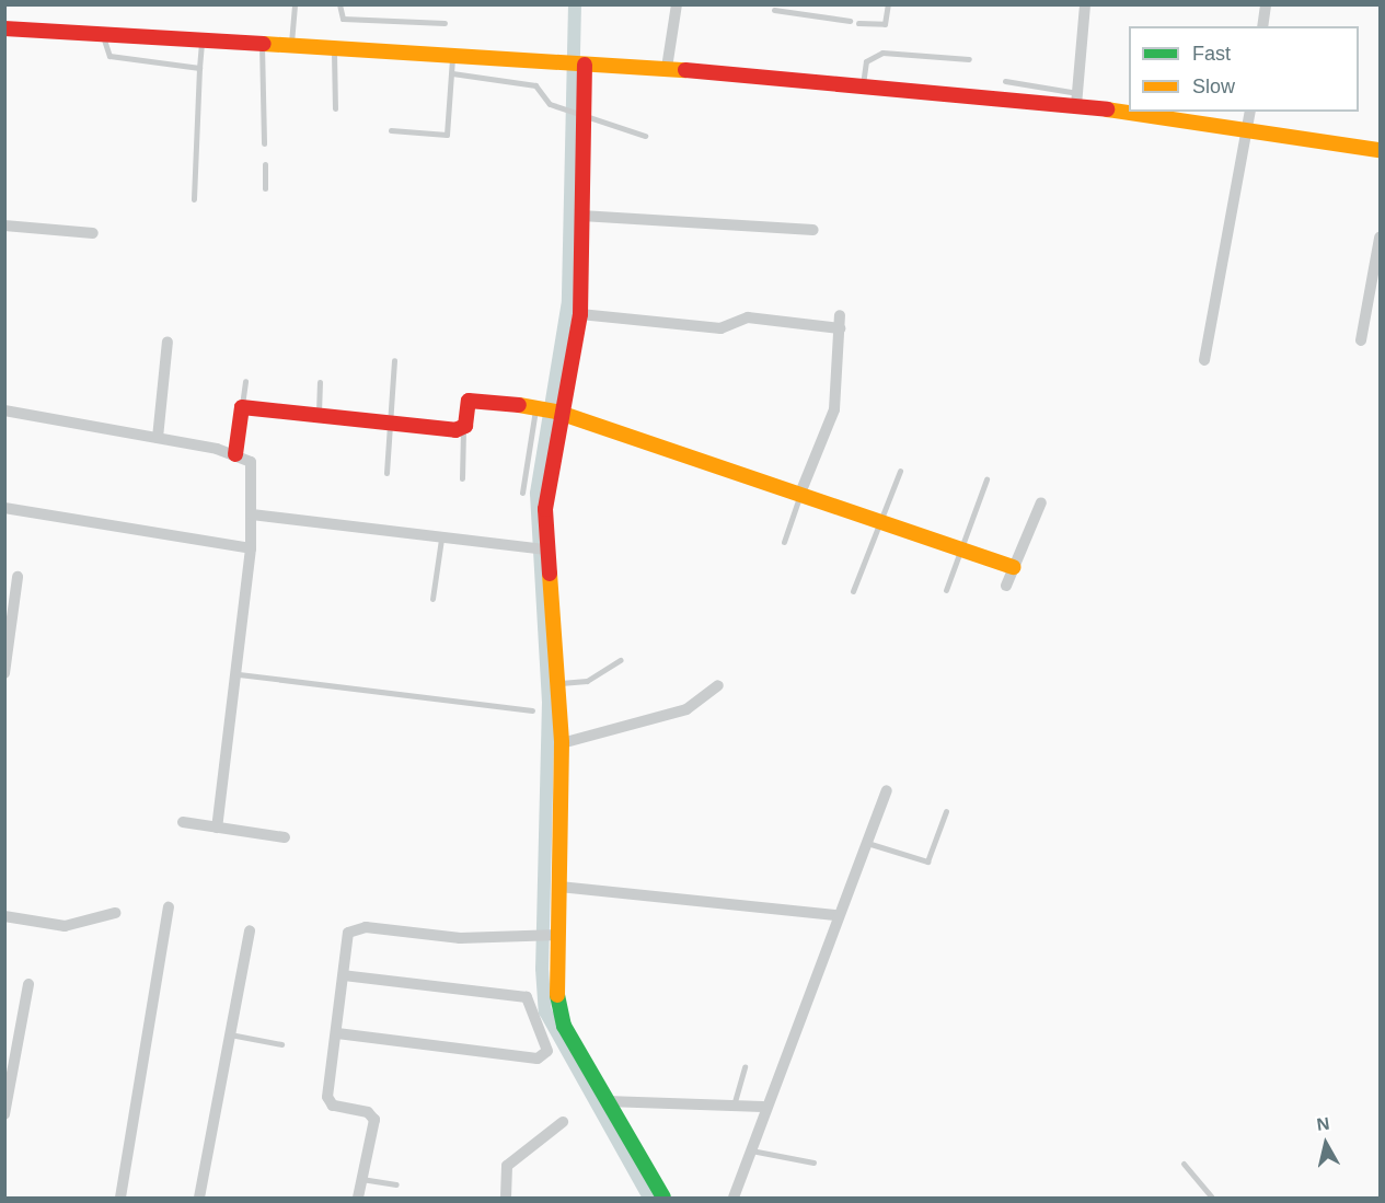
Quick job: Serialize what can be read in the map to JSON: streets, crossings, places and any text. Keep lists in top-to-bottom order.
{
  "legend": ["Fast", "Slow"],
  "north": "top"
}
